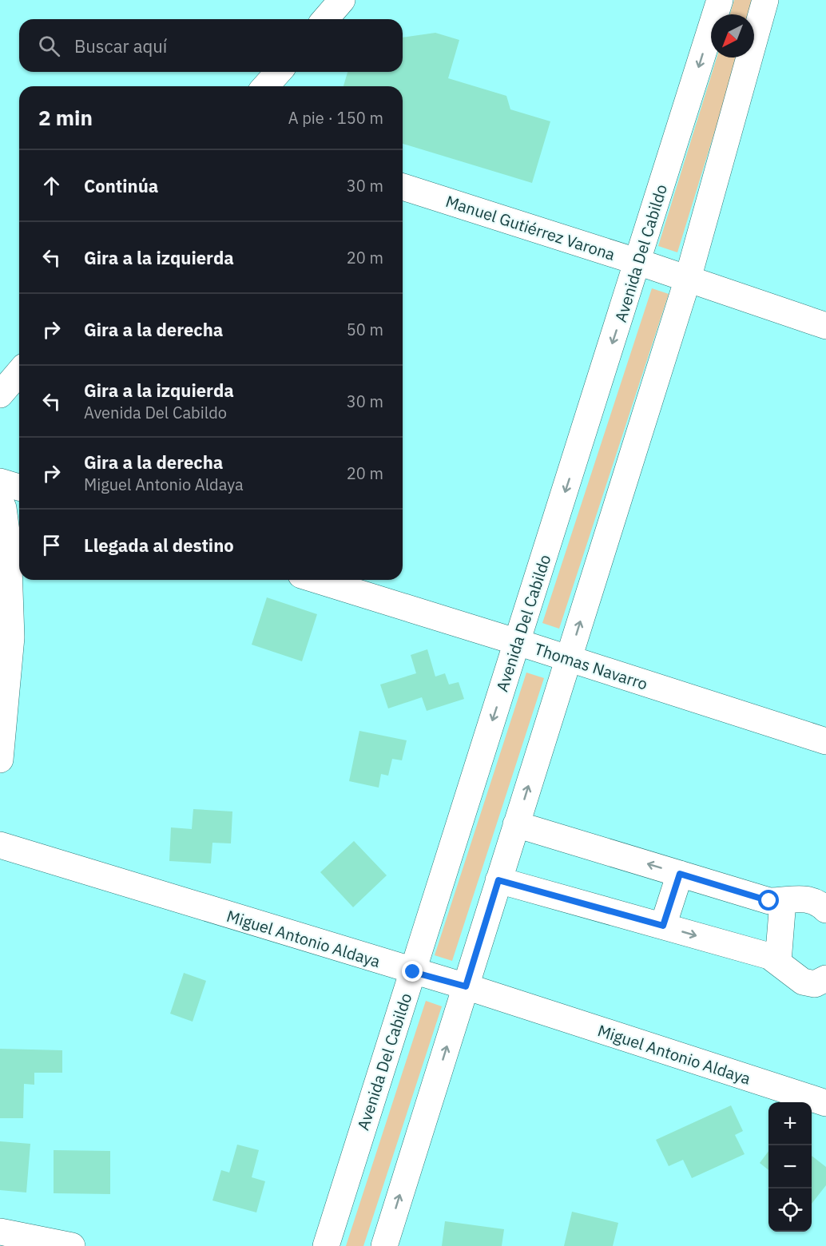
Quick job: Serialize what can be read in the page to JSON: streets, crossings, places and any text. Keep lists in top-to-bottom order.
{
  "streets": {
    "street": [
      "Manuel Gutiérrez Varona",
      "Avenida Del Cabildo",
      "Thomas Navarro",
      "Miguel Antonio Aldaya"
    ]
  },
  "crossings": [
    ["Manuel Gutiérrez Varona", "Avenida Del Cabildo"],
    ["Avenida Del Cabildo", "Thomas Navarro"],
    ["Avenida Del Cabildo", "Miguel Antonio Aldaya"]
  ],
  "north": "bottom left",
  "page": {
    "search": "Buscar aquí",
    "heading": ["2 min", "A pie · 150 m"],
    "list": [
      ["Continúa", "30 m"],
      ["Gira a la izquierda", "20 m"],
      ["Gira a la derecha", "50 m"],
      ["Gira a la izquierda", "Avenida Del Cabildo", "30 m"],
      ["Gira a la derecha", "Miguel Antonio Aldaya", "20 m"],
      "Llegada al destino"
    ],
    "map_buttons": ["+", "−"]
  }
}
